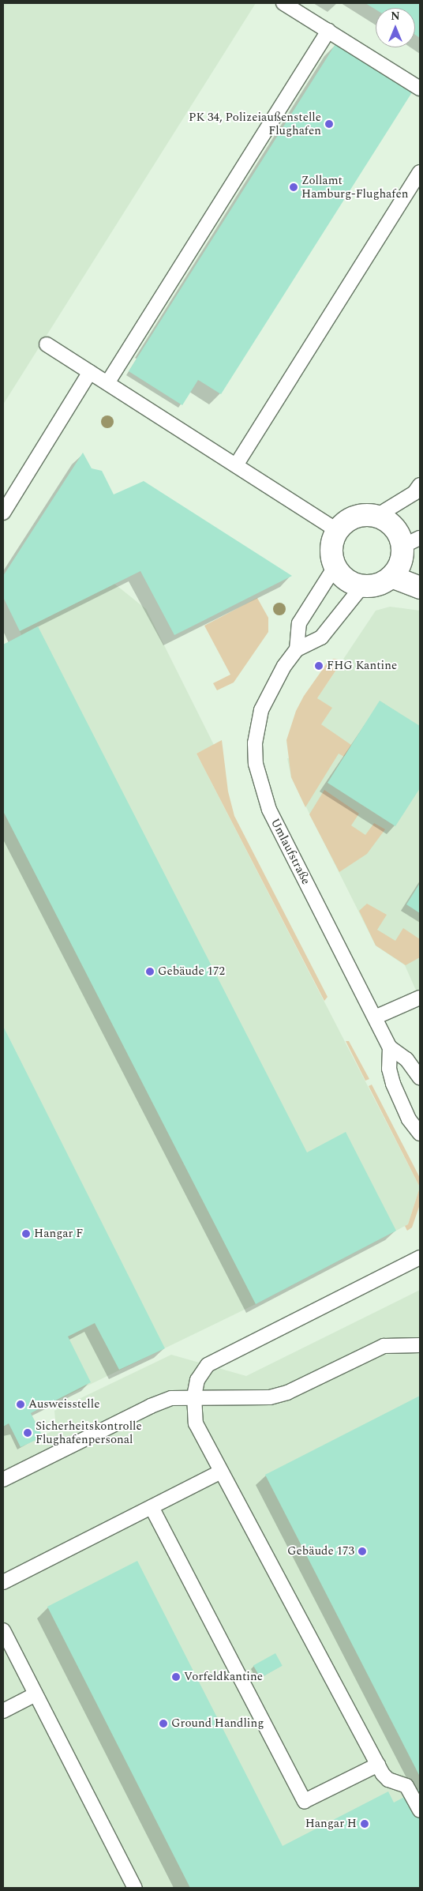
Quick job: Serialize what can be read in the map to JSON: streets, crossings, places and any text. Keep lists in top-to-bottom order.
{
  "streets": {
    "lane": ["Umlaufstraße"]
  },
  "places": [
    "PK 34, Polizeiaußenstelle Flughafen",
    "Zollamt Hamburg-Flughafen",
    "FHG Kantine",
    "Gebäude 172",
    "Hangar F",
    "Ausweisstelle",
    "Sicherheitskontrolle Flughafenpersonal",
    "Gebäude 173",
    "Vorfeldkantine",
    "Ground Handling",
    "Hangar H"
  ],
  "north": "top"
}
